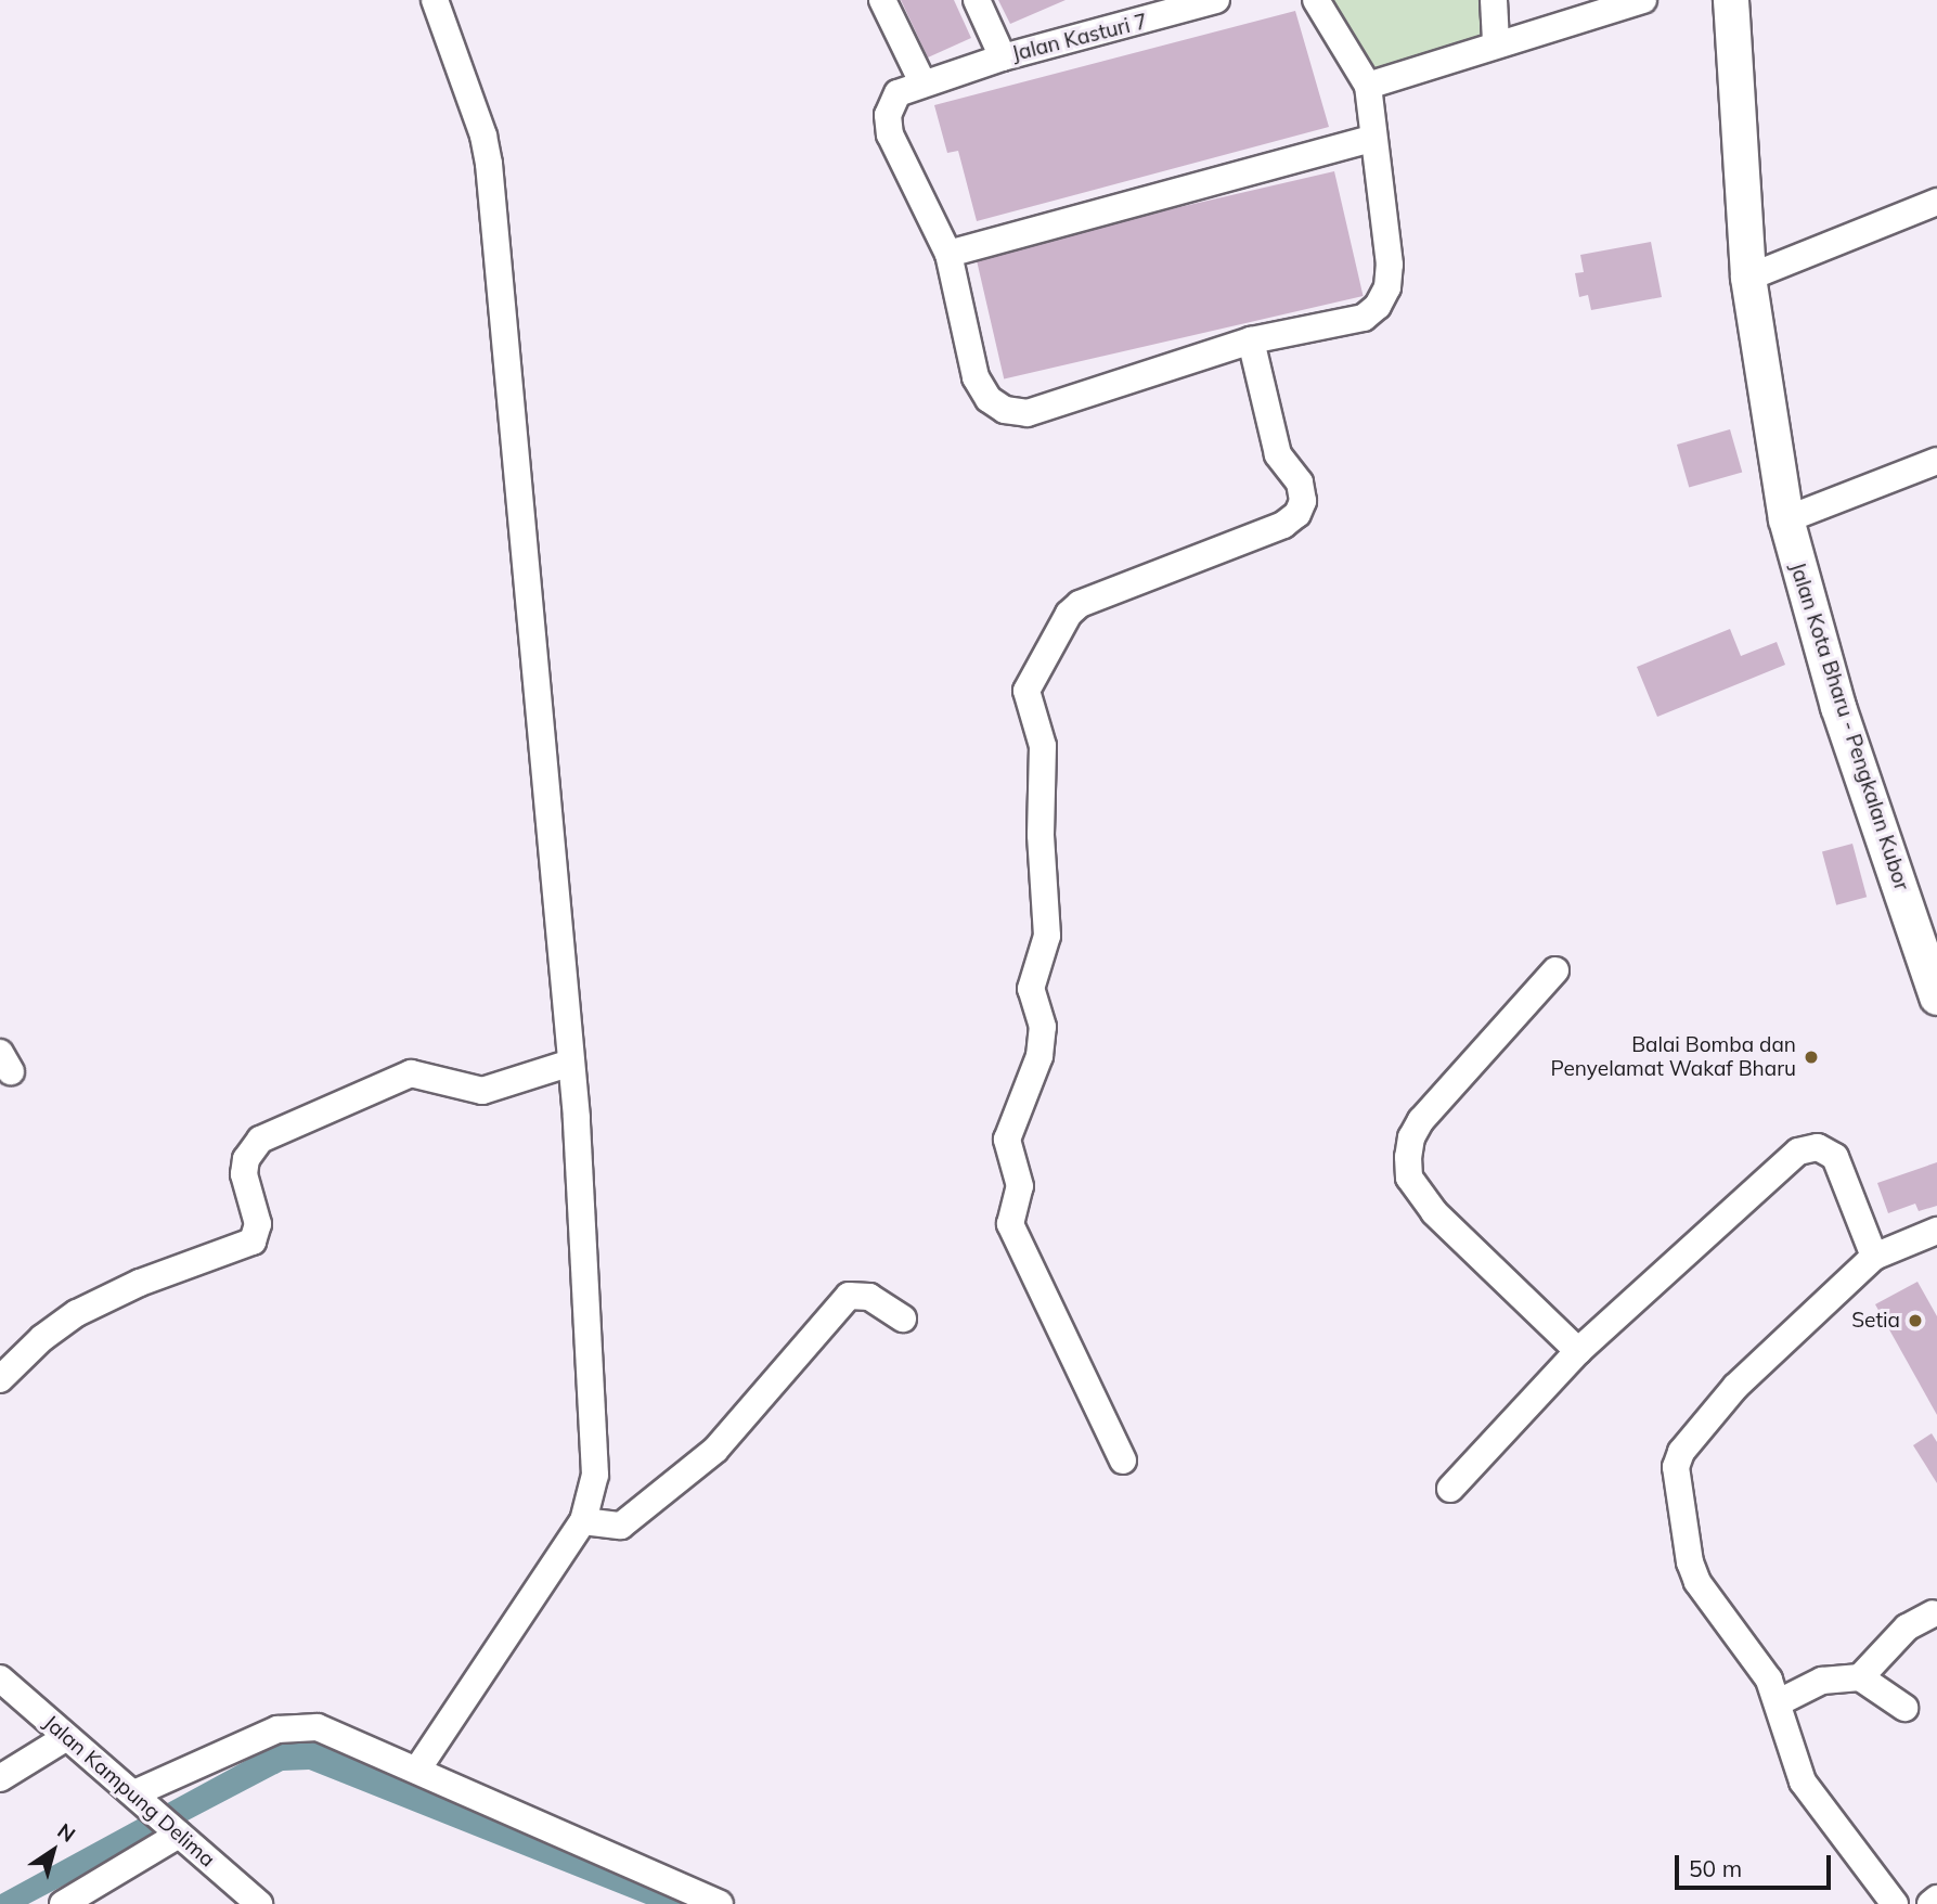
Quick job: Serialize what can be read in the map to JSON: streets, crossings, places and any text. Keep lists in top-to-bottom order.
{
  "streets": {
    "main road": ["Jalan Kota Bharu - Pengkalan Kubor"],
    "street": ["Jalan Kasturi 7", "Jalan Kampung Delima"]
  },
  "places": ["Balai Bomba dan Penyelamat Wakaf Bharu", "Setia"],
  "scale_bar": "50 m",
  "north": "top right"
}
